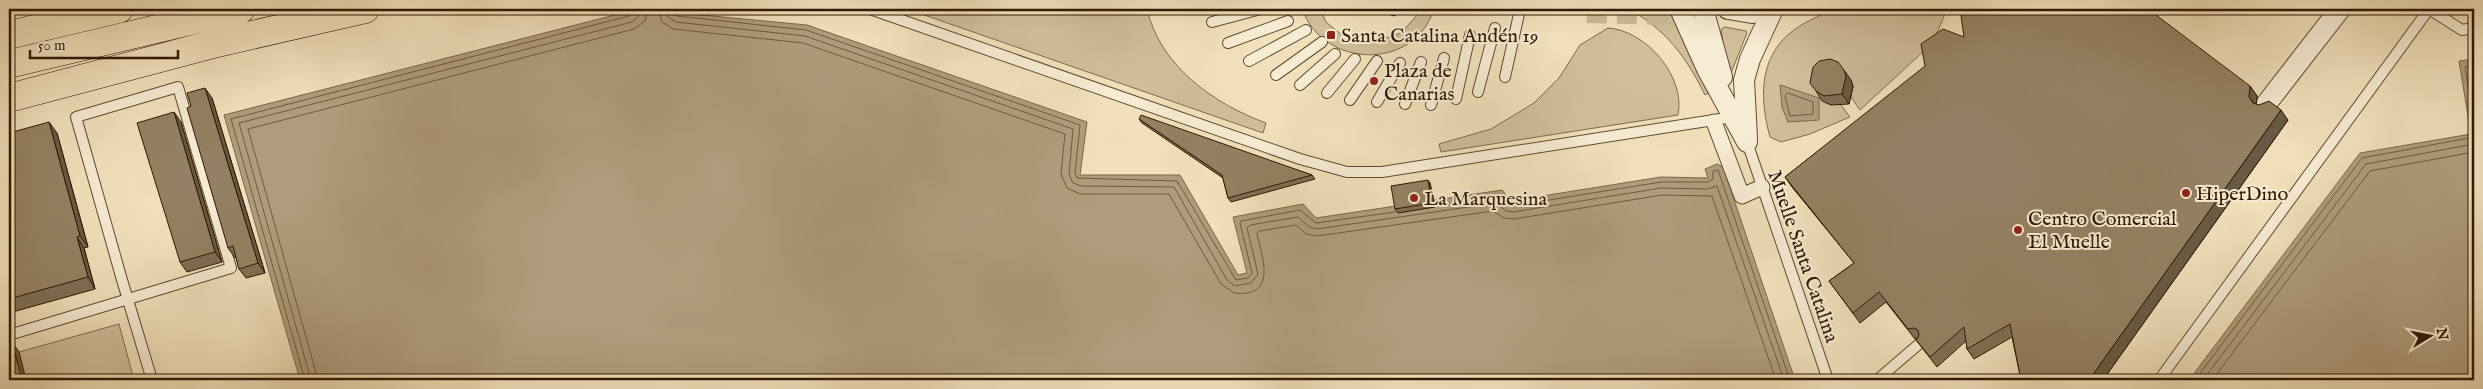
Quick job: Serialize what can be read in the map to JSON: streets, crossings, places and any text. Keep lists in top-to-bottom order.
{
  "streets": {
    "lane": ["Muelle Santa Catalina"]
  },
  "places": {
    "transit": ["Santa Catalina Andén 19"],
    "other": [
      "Plaza de Canarias",
      "HiperDino",
      "La Marquesina",
      "Centro Comercial El Muelle"
    ]
  },
  "scale_bar": "50 m",
  "north": "right"
}
